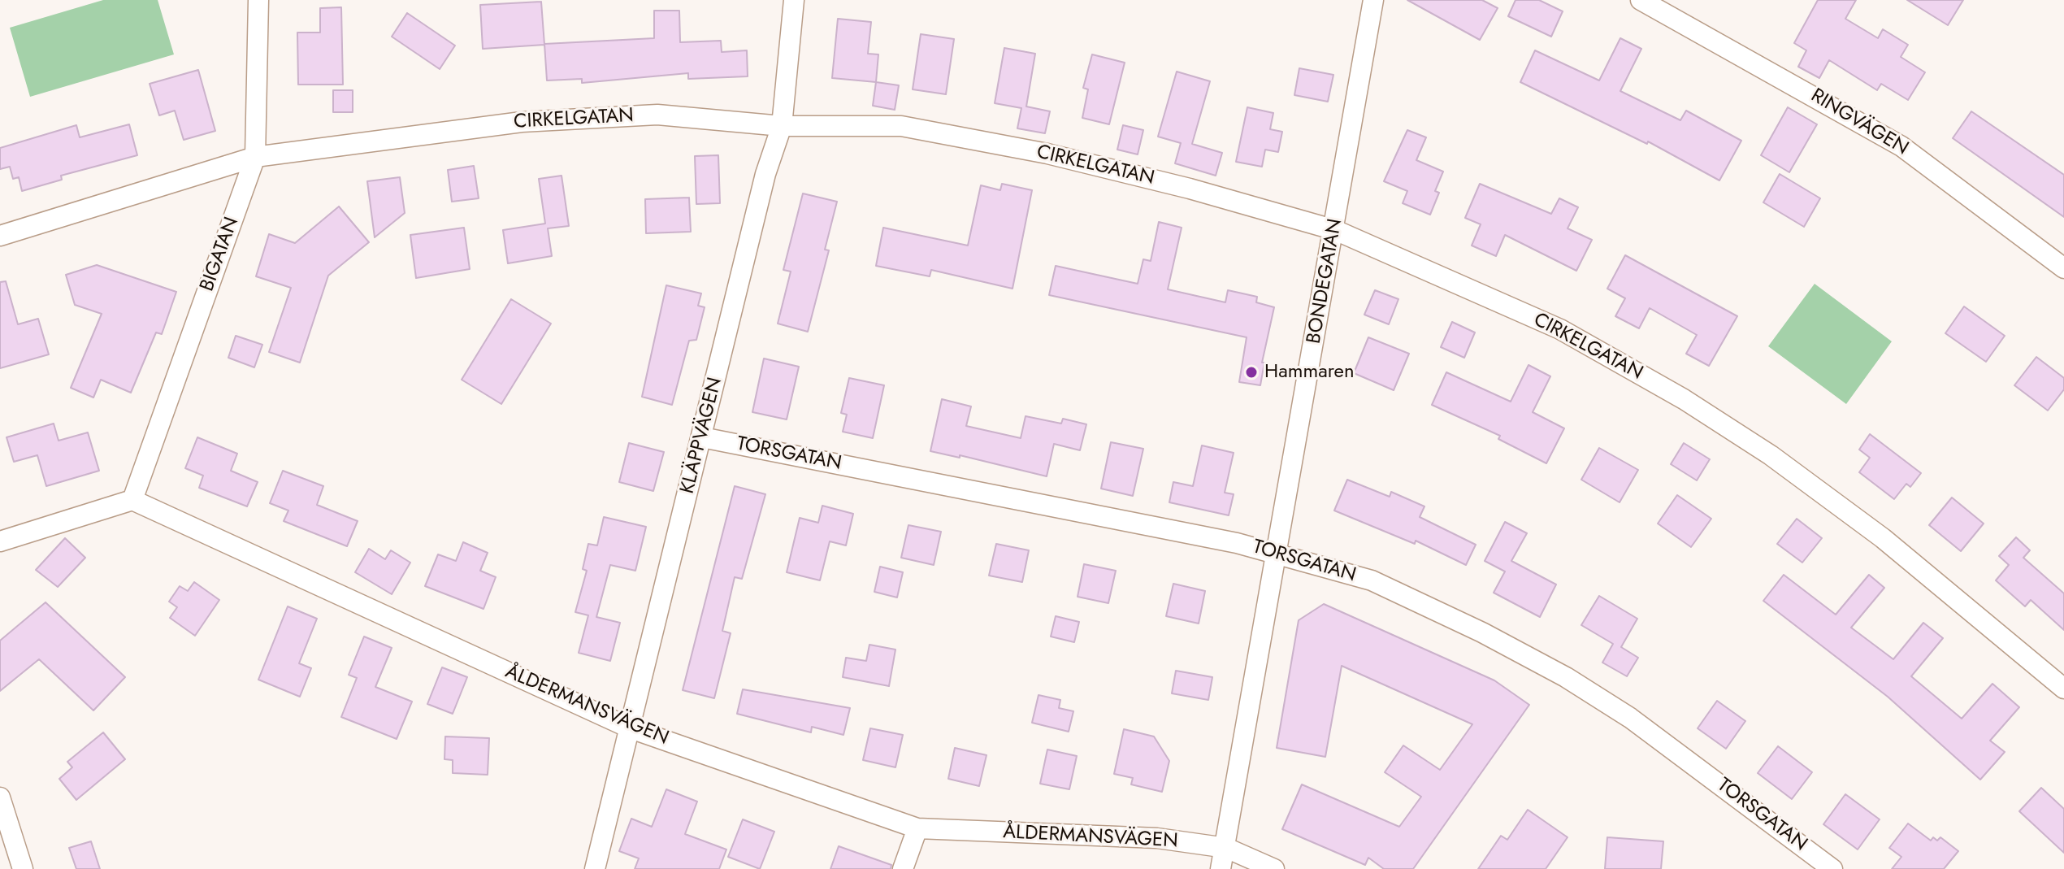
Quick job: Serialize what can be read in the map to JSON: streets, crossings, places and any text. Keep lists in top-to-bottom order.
{
  "streets": {
    "street": [
      "CIRKELGATAN",
      "RINGVÄGEN",
      "BIGATAN",
      "BONDEGATAN",
      "KLÄPPVÄGEN",
      "TORSGATAN",
      "ÅLDERMANSVÄGEN"
    ]
  },
  "crossings": [
    ["CIRKELGATAN", "BIGATAN"],
    ["CIRKELGATAN", "BONDEGATAN"],
    ["CIRKELGATAN", "KLÄPPVÄGEN"],
    ["BIGATAN", "ÅLDERMANSVÄGEN"],
    ["BONDEGATAN", "TORSGATAN"],
    ["BONDEGATAN", "ÅLDERMANSVÄGEN"],
    ["KLÄPPVÄGEN", "TORSGATAN"],
    ["KLÄPPVÄGEN", "ÅLDERMANSVÄGEN"]
  ],
  "places": ["Hammaren"]
}
